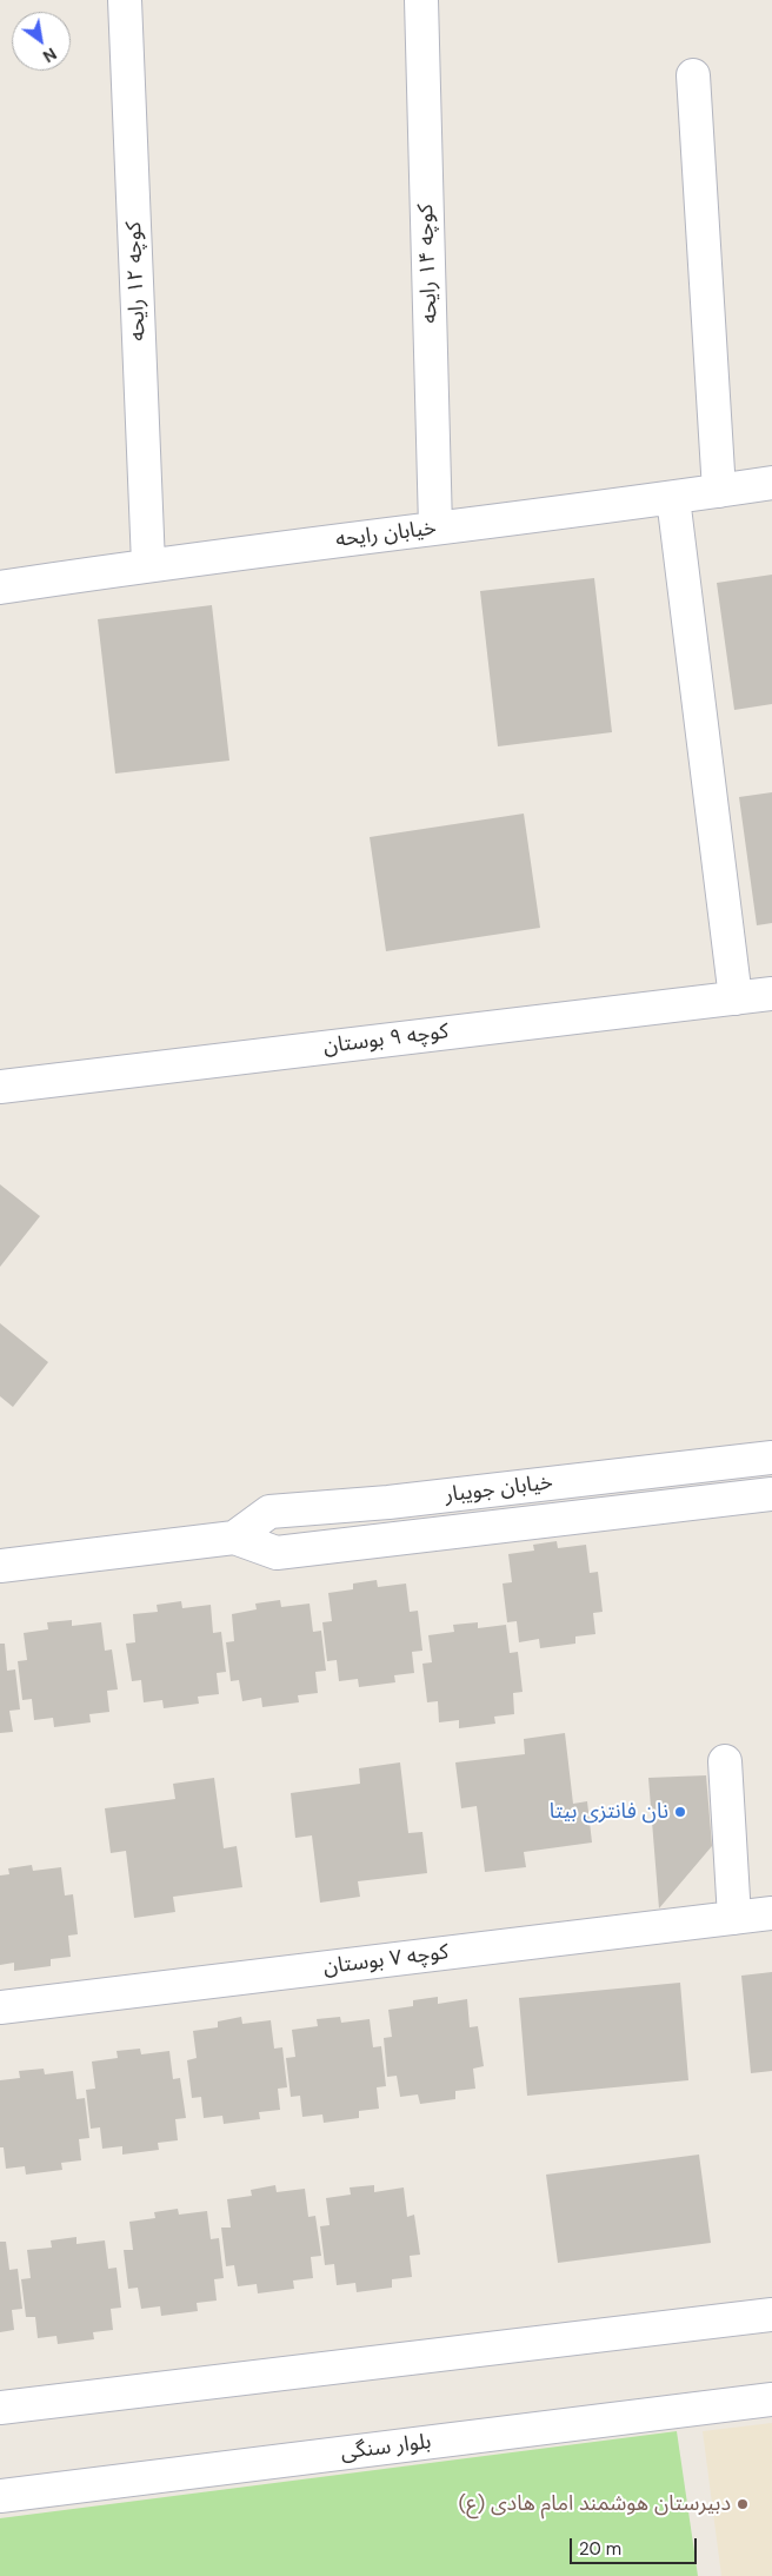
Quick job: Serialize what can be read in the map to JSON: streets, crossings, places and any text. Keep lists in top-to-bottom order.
{
  "streets": {
    "street": [
      "کوچه ۱۴ رایحه",
      "کوچه ۱۲ رایحه",
      "خیابان رایحه",
      "کوچه ۹ بوستان",
      "خیابان جویبار",
      "کوچه ۷ بوستان",
      "بلوار سنگی"
    ]
  },
  "crossings": [
    ["کوچه ۱۴ رایحه", "خیابان رایحه"],
    ["کوچه ۱۲ رایحه", "خیابان رایحه"]
  ],
  "places": ["نان فانتزی بیتا", "دبیرستان هوشمند امام هادی (ع)"],
  "scale_bar": "20 m",
  "north": "bottom right"
}
